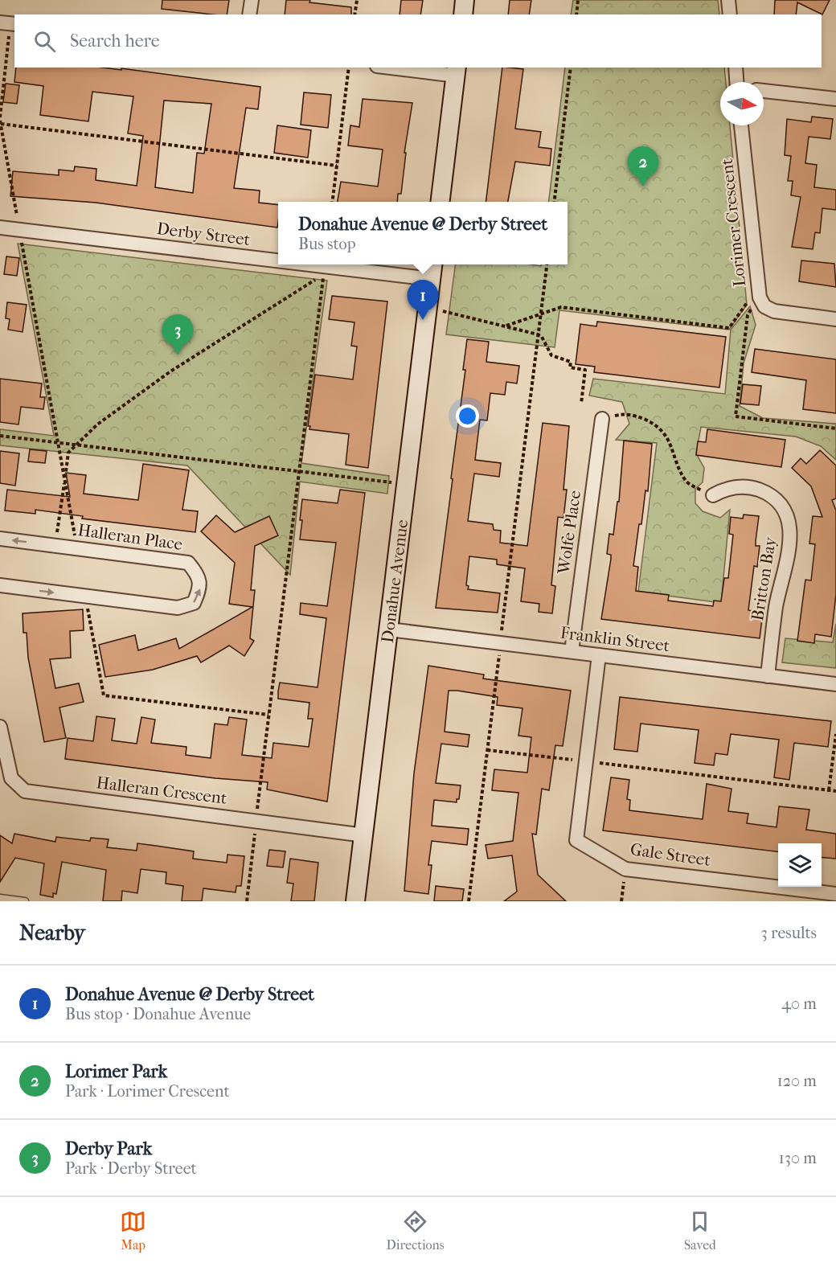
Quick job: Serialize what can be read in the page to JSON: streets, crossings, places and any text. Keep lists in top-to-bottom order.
{
  "streets": {
    "street": [
      "Lorimer Crescent",
      "Derby Street",
      "Wolfe Place",
      "Halleran Place",
      "Britton Bay",
      "Donahue Avenue",
      "Franklin Street",
      "Halleran Crescent",
      "Gale Street"
    ]
  },
  "crossings": [
    ["Derby Street", "Donahue Avenue"],
    ["Wolfe Place", "Franklin Street"],
    ["Britton Bay", "Franklin Street"],
    ["Donahue Avenue", "Franklin Street"],
    ["Donahue Avenue", "Halleran Crescent"],
    ["Franklin Street", "Gale Street"]
  ],
  "north": "right",
  "page": {
    "search": "Search here",
    "pins": ["2", "1", "3"],
    "popup": ["Donahue Avenue @ Derby Street", "Bus stop"],
    "heading": ["Nearby", "3 results"],
    "list": [
      {
        "mark": "1",
        "name": "Donahue Avenue @ Derby Street",
        "note": "Bus stop · Donahue Avenue",
        "value": "40 m"
      },
      {
        "mark": "2",
        "name": "Lorimer Park",
        "note": "Park · Lorimer Crescent",
        "value": "120 m"
      },
      {
        "mark": "3",
        "name": "Derby Park",
        "note": "Park · Derby Street",
        "value": "130 m"
      }
    ],
    "nav": ["Map", "Directions", "Saved"]
  }
}
